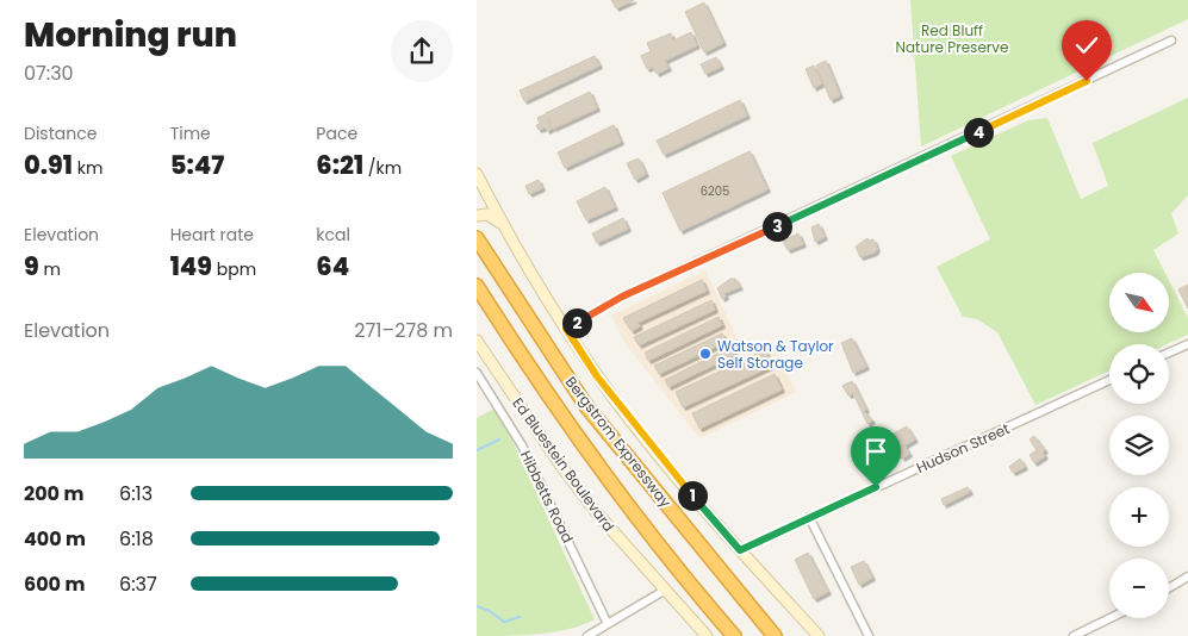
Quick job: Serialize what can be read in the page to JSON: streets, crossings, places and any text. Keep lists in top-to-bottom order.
{
  "streets": {
    "highway": ["Bergstrom Expressway"],
    "main road": ["Ed Bluestein Boulevard"],
    "street": ["Hudson Street", "Hibbetts Road"]
  },
  "parks": ["Red Bluff Nature Preserve"],
  "places": ["Watson & Taylor Self Storage"],
  "house_numbers": ["6205"],
  "north": "bottom right",
  "page": {
    "heading": ["Morning run", "07:30"],
    "stats": [
      ["Distance", "0.91 km"],
      ["Time", "5:47"],
      ["Pace", "6:21 /km"],
      ["Elevation", "9 m"],
      ["Heart rate", "149 bpm"],
      ["kcal", "64"]
    ],
    "pins": [
      "4",
      "3",
      "2",
      "1"
    ],
    "map_buttons": ["+", "−"],
    "chart": ["Elevation", "271–278 m"],
    "list": [
      {
        "name": "200 m",
        "note": "6:13"
      },
      {
        "name": "400 m",
        "note": "6:18"
      },
      {
        "name": "600 m",
        "note": "6:37"
      }
    ]
  }
}
